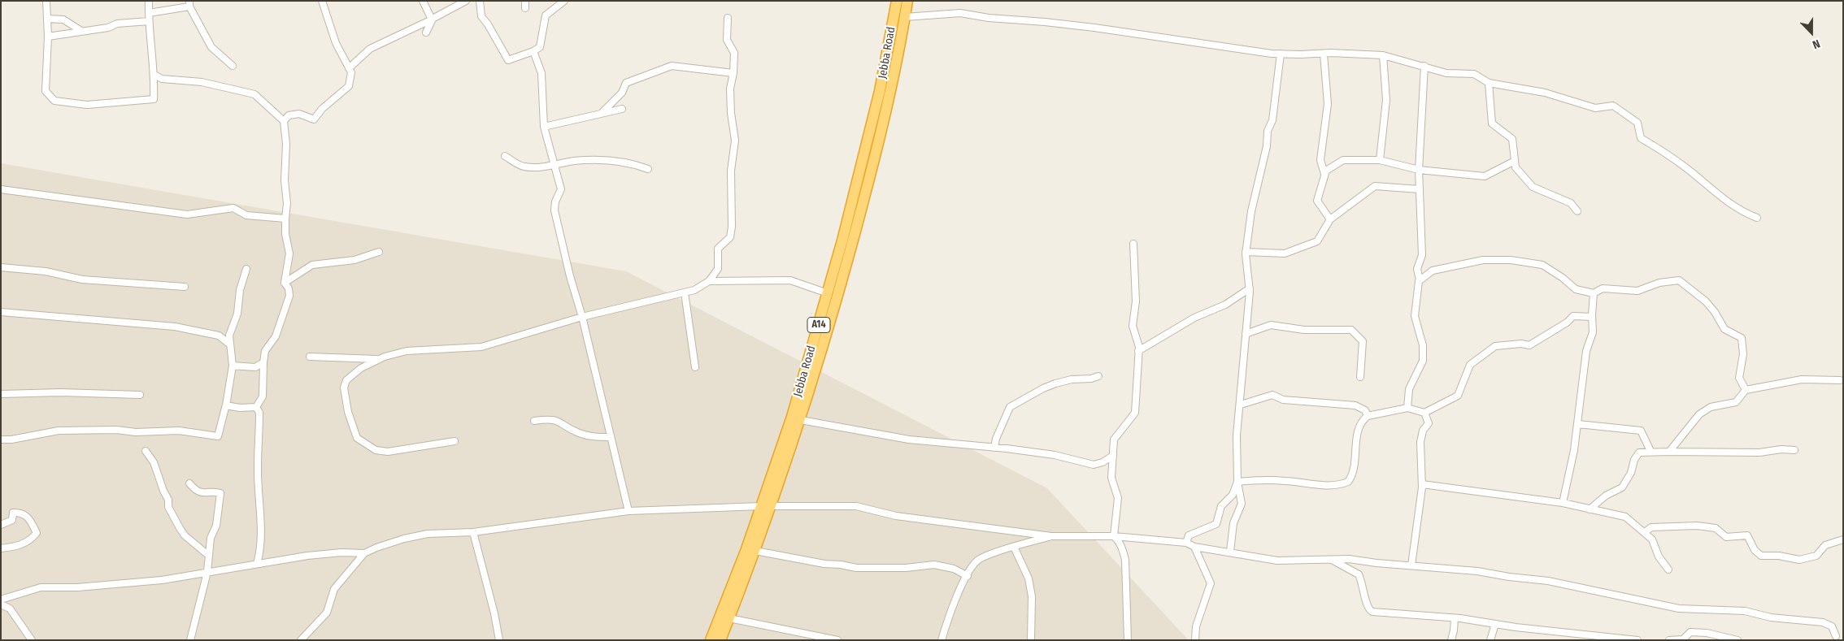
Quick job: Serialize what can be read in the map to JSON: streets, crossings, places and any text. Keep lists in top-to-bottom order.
{
  "streets": {
    "highway": ["Jebba Road", "A14"]
  },
  "north": "bottom"
}
